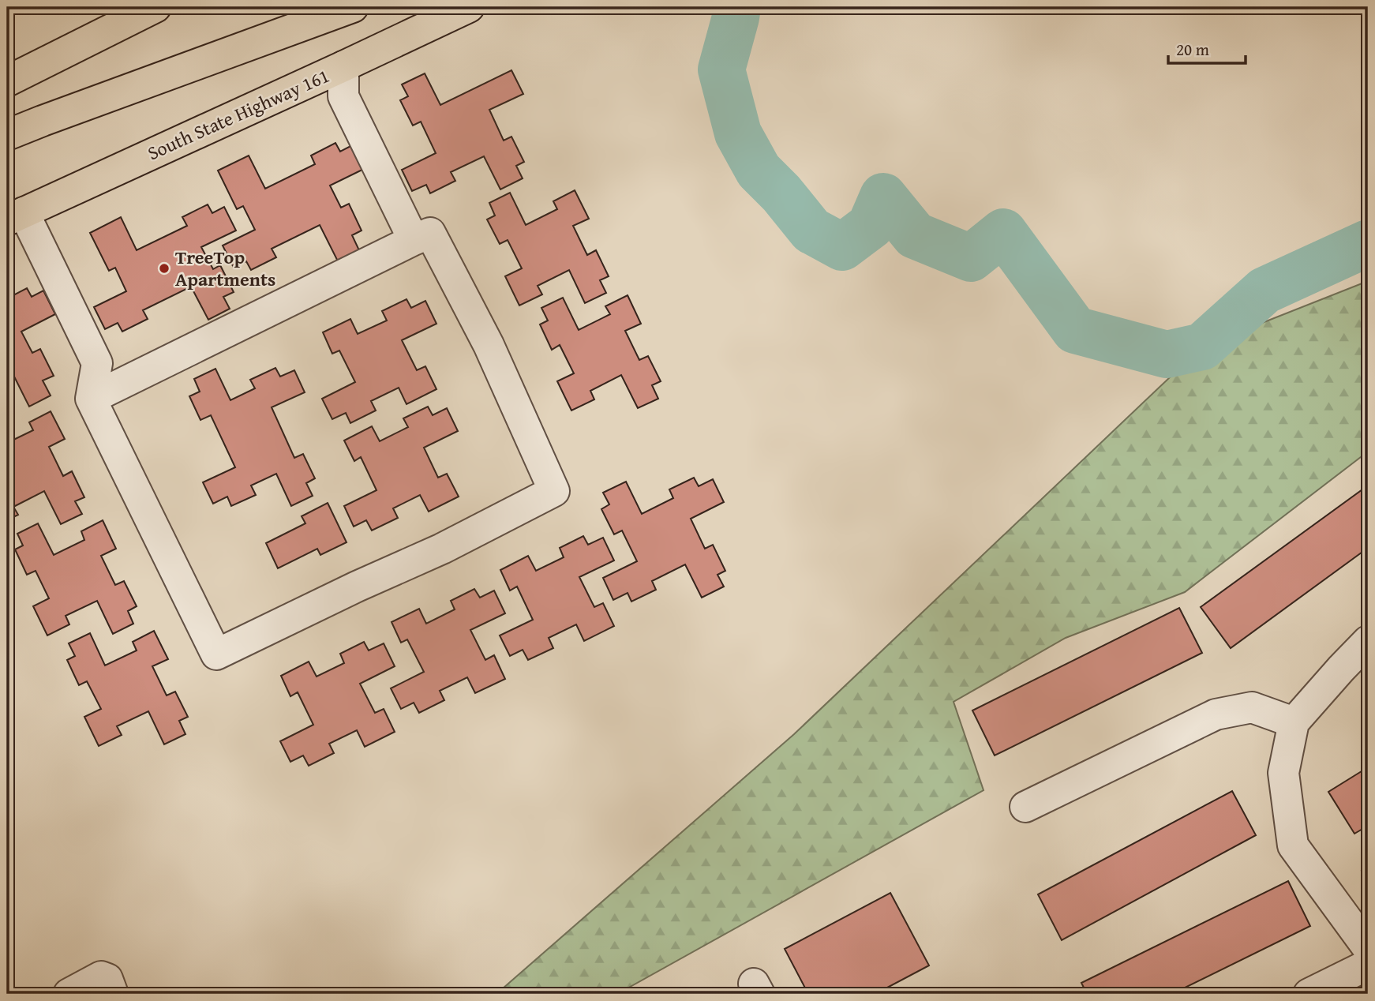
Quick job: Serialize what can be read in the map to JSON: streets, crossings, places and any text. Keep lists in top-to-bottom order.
{
  "streets": {
    "main road": ["South State Highway 161"]
  },
  "places": ["TreeTop Apartments"],
  "scale_bar": "20 m"
}
